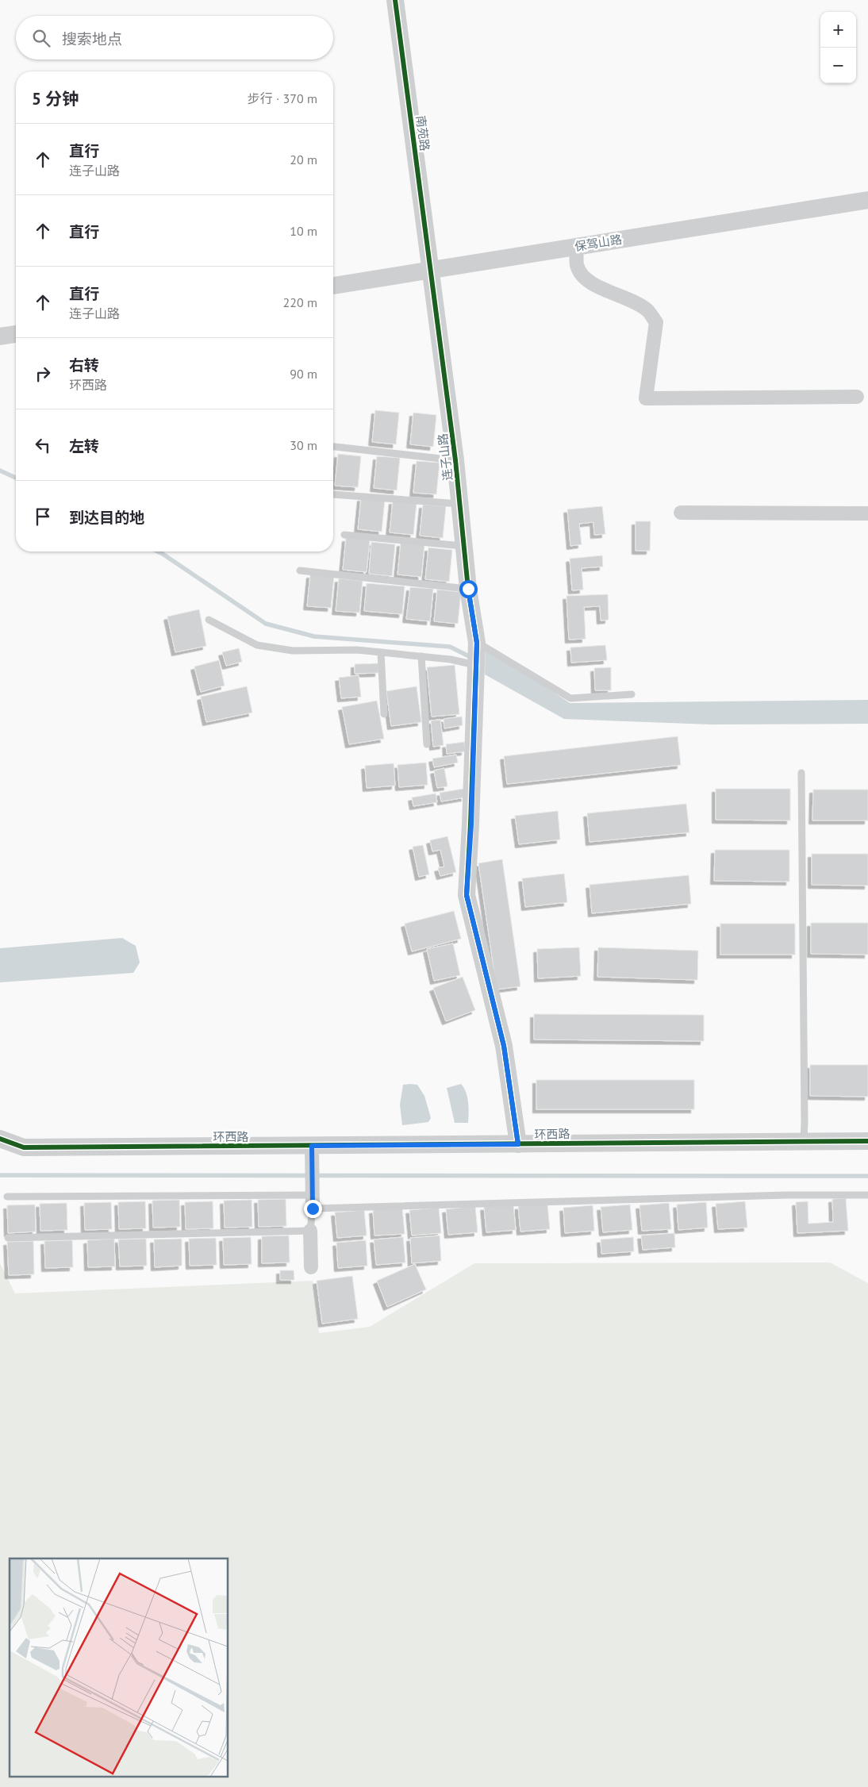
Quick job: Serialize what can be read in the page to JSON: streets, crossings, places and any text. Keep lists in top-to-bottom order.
{
  "streets": {
    "street": [
      "南苑路",
      "保驾山路",
      "连子山路",
      "环西路"
    ]
  },
  "crossings": [
    ["南苑路", "保驾山路"],
    ["南苑路", "连子山路"],
    ["保驾山路", "连子山路"]
  ],
  "page": {
    "map_buttons": ["+", "−"],
    "search": "搜索地点",
    "heading": ["5 分钟", "步行 · 370 m"],
    "list": [
      ["直行", "连子山路", "20 m"],
      ["直行", "10 m"],
      ["直行", "连子山路", "220 m"],
      ["右转", "环西路", "90 m"],
      ["左转", "30 m"],
      "到达目的地"
    ]
  }
}
